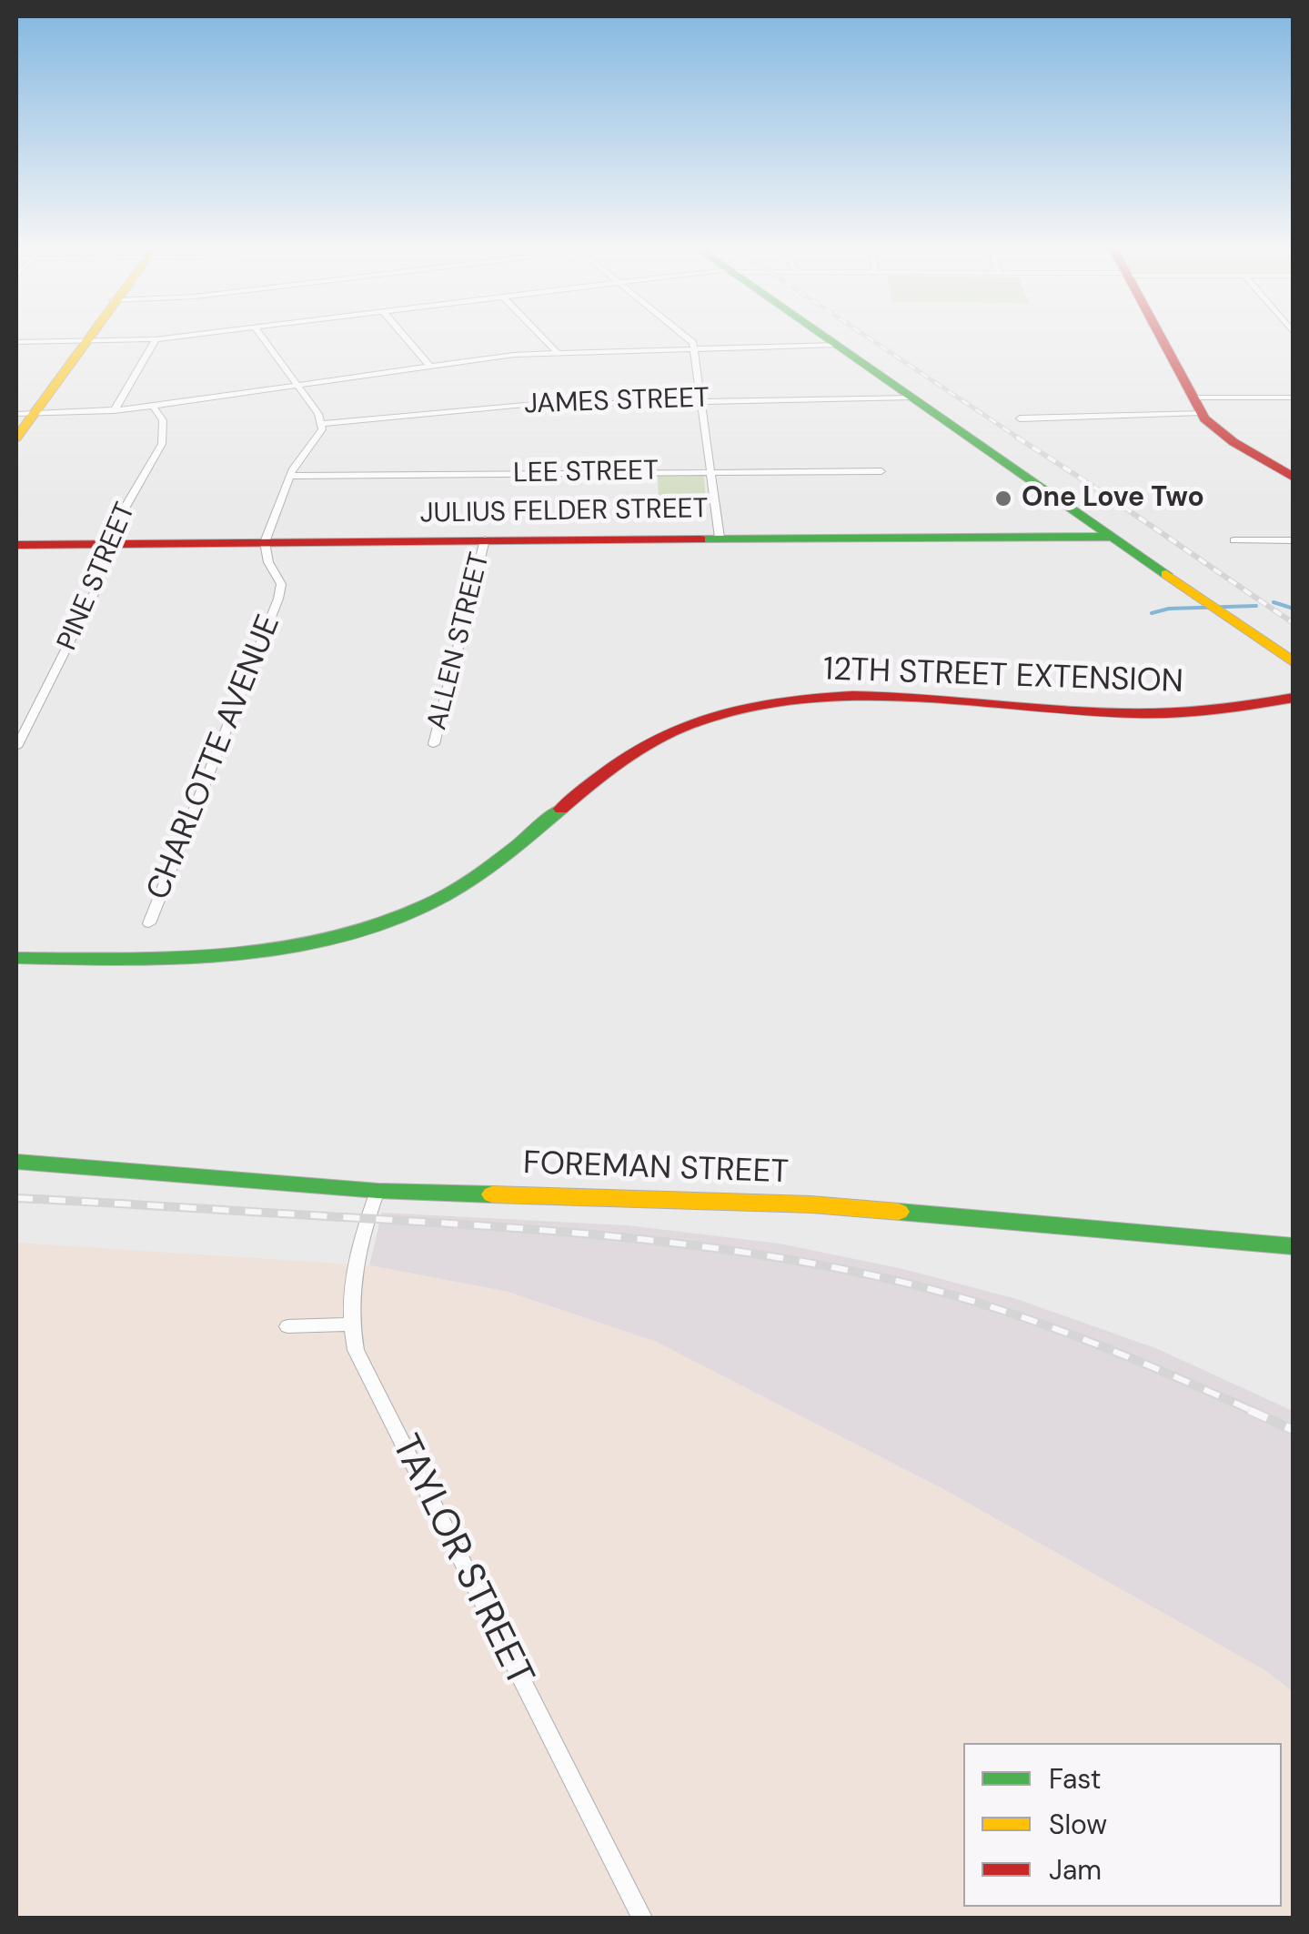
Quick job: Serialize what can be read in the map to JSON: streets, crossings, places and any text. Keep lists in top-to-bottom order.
{
  "streets": {
    "street": [
      "JAMES STREET",
      "LEE STREET",
      "JULIUS FELDER STREET",
      "PINE STREET",
      "ALLEN STREET",
      "12TH STREET EXTENSION",
      "CHARLOTTE AVENUE",
      "FOREMAN STREET",
      "TAYLOR STREET"
    ]
  },
  "crossings": [
    ["JULIUS FELDER STREET", "PINE STREET"],
    ["JULIUS FELDER STREET", "ALLEN STREET"],
    ["JULIUS FELDER STREET", "CHARLOTTE AVENUE"],
    ["FOREMAN STREET", "TAYLOR STREET"]
  ],
  "places": ["One Love Two"],
  "legend": ["Fast", "Slow", "Jam"]
}
